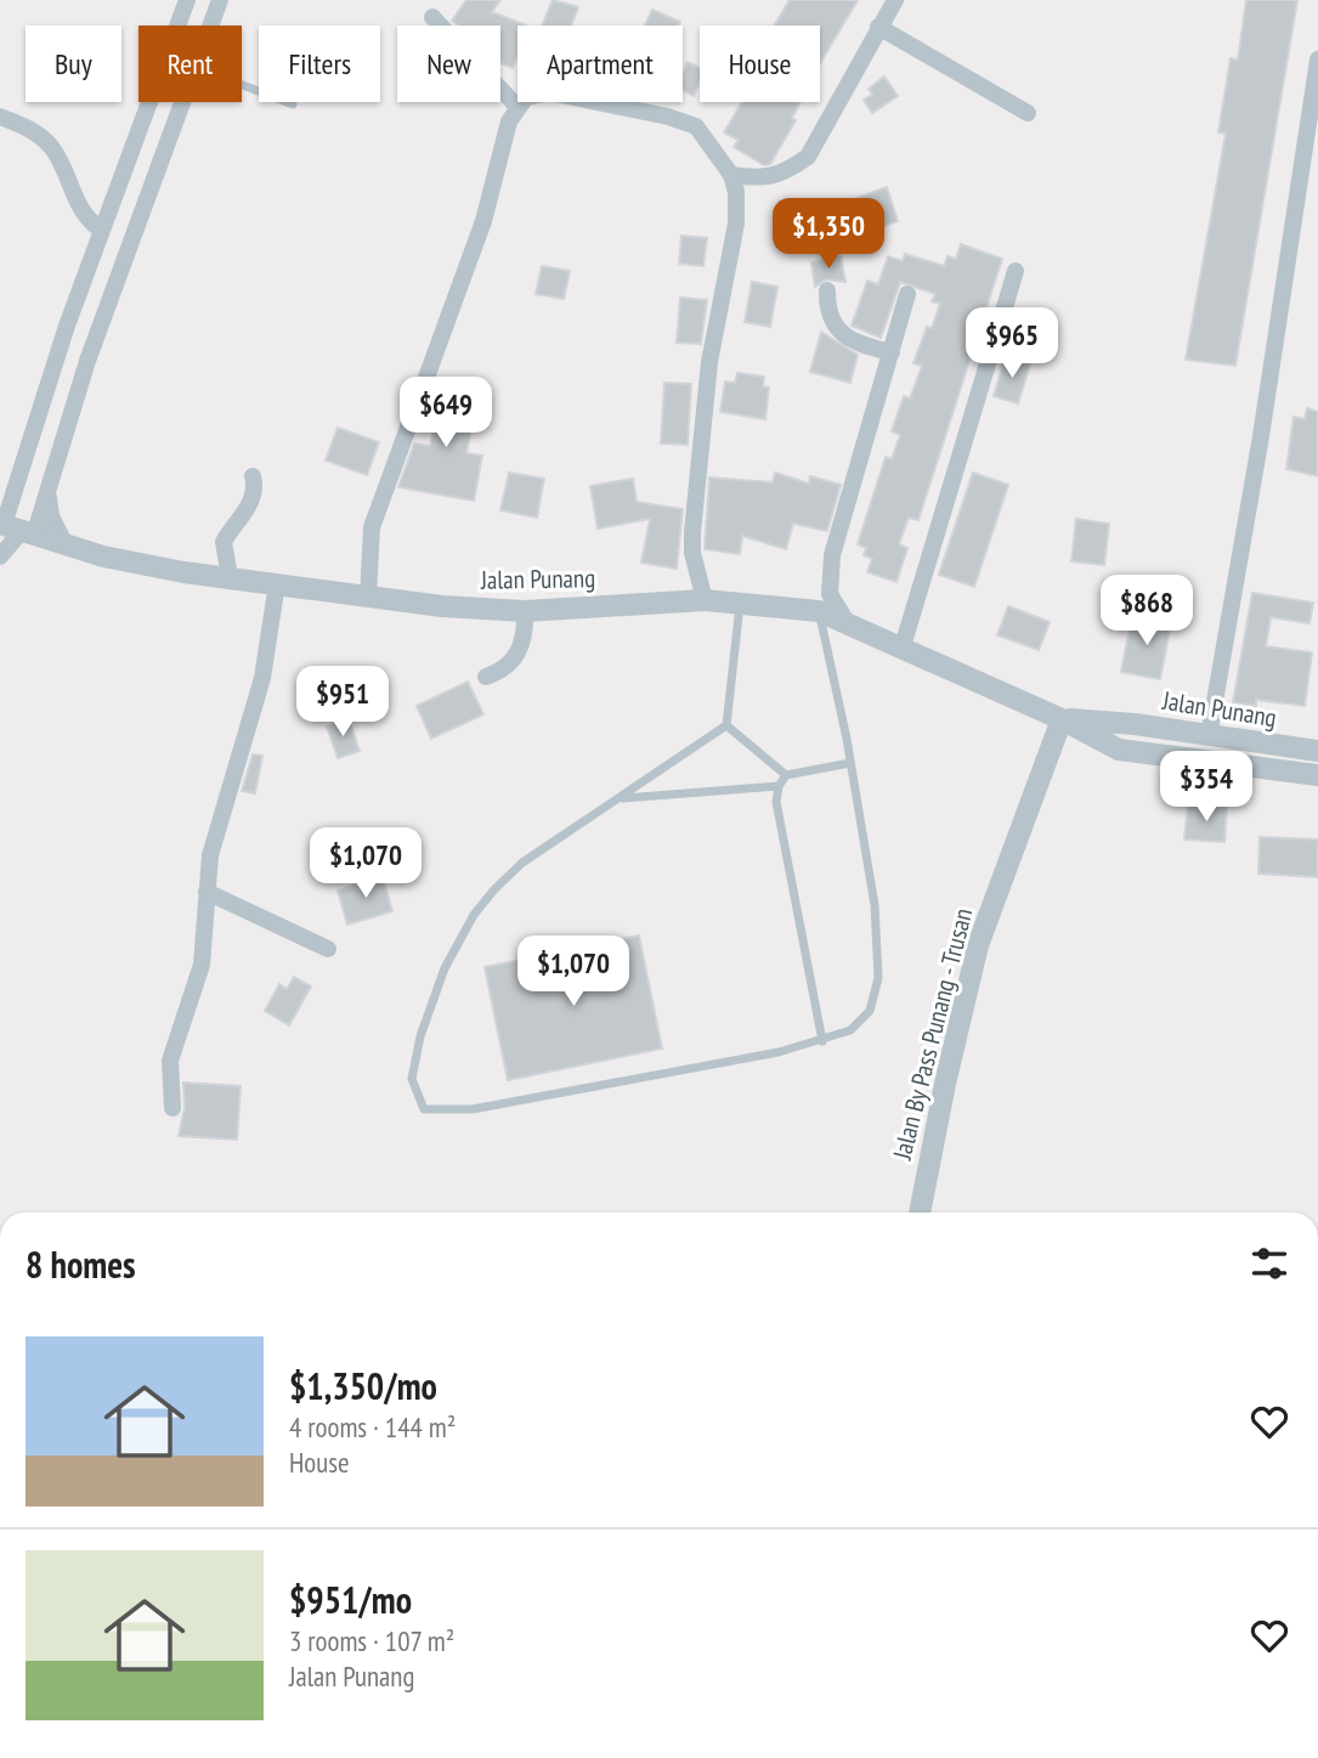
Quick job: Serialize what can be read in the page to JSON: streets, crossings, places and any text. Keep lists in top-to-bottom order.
{
  "streets": {
    "street": ["Jalan Punang", "Jalan By Pass Punang - Trusan"]
  },
  "crossings": [
    ["Jalan Punang", "Jalan By Pass Punang - Trusan"]
  ],
  "page": {
    "chip": [
      "Buy",
      "Rent",
      "Filters",
      "New",
      "Apartment",
      "House"
    ],
    "price": [
      "$1,350",
      "$965",
      "$649",
      "$868",
      "$951",
      "$354",
      "$1,070",
      "$1,070"
    ],
    "heading": "8 homes",
    "list": [
      {
        "name": "$1,350/mo",
        "note": "4 rooms · 144 m² · House"
      },
      {
        "name": "$951/mo",
        "note": "3 rooms · 107 m² · Jalan Punang"
      }
    ]
  }
}
